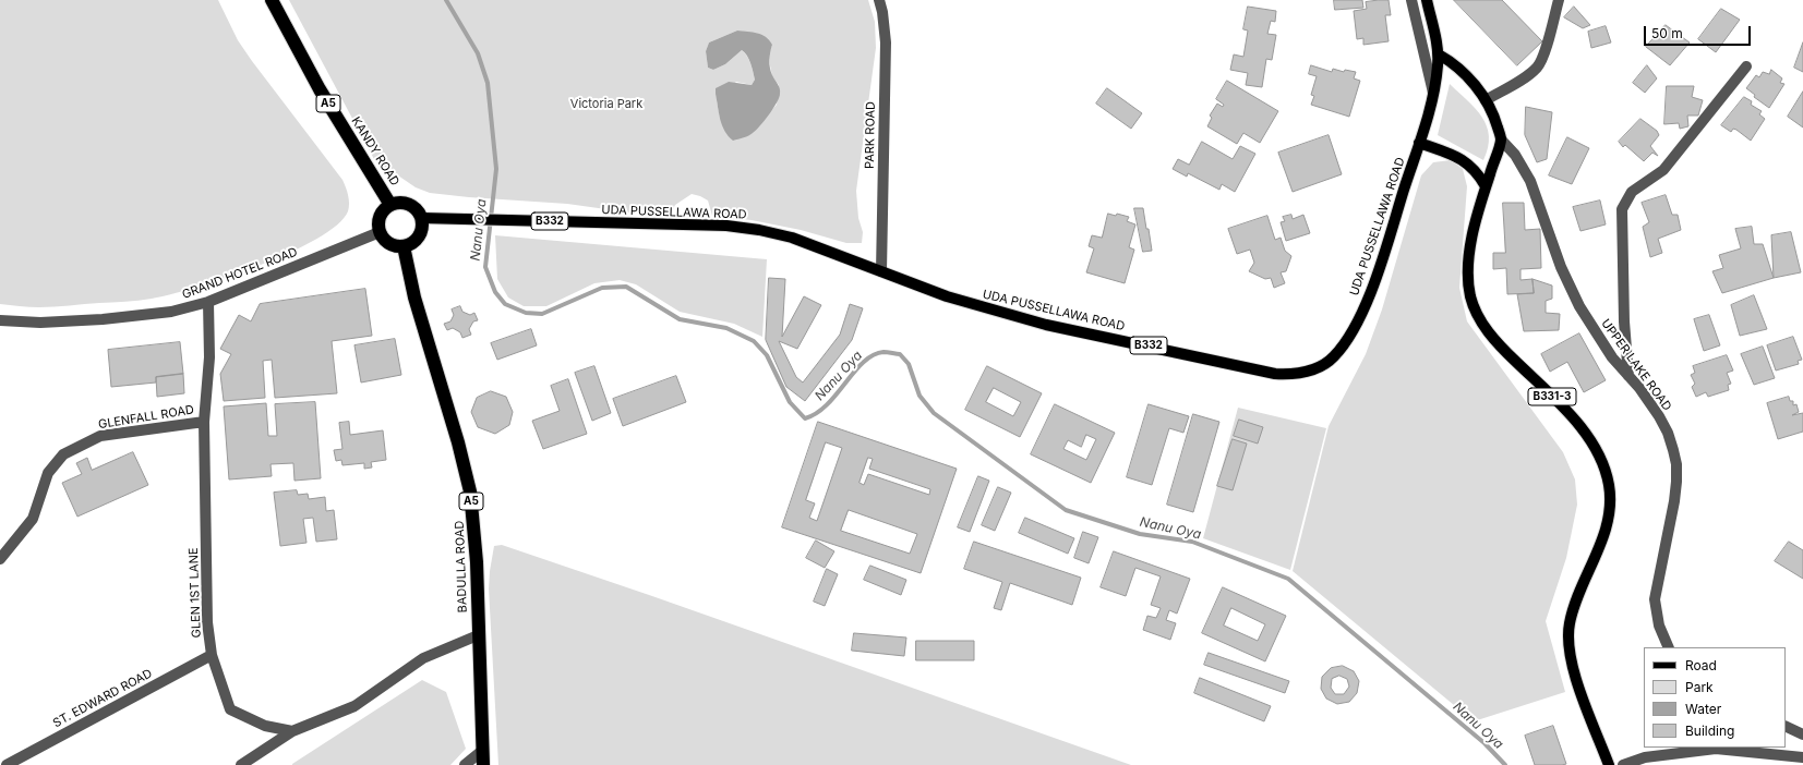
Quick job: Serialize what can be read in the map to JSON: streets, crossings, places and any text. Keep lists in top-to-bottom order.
{
  "streets": {
    "highway": ["A5", "KANDY ROAD", "BADULLA ROAD"],
    "main road": ["UDA PUSSELLAWA ROAD", "B332", "B331-3"],
    "street": [
      "PARK ROAD",
      "GRAND HOTEL ROAD",
      "UPPER LAKE ROAD",
      "GLENFALL ROAD",
      "GLEN 1ST LANE",
      "ST. EDWARD ROAD"
    ]
  },
  "crossings": [
    ["PARK ROAD", "UDA PUSSELLAWA ROAD"],
    ["KANDY ROAD", "UDA PUSSELLAWA ROAD"],
    ["KANDY ROAD", "GRAND HOTEL ROAD"],
    ["KANDY ROAD", "BADULLA ROAD"],
    ["UDA PUSSELLAWA ROAD", "GRAND HOTEL ROAD"],
    ["UDA PUSSELLAWA ROAD", "BADULLA ROAD"],
    ["GRAND HOTEL ROAD", "BADULLA ROAD"],
    ["GRAND HOTEL ROAD", "GLEN 1ST LANE"],
    ["UPPER LAKE ROAD", "B331-3"],
    ["GLENFALL ROAD", "GLEN 1ST LANE"],
    ["GLEN 1ST LANE", "ST. EDWARD ROAD"]
  ],
  "water": ["Nanu Oya"],
  "parks": ["Victoria Park"],
  "legend": [
    "Road",
    "Park",
    "Water",
    "Building"
  ],
  "scale_bar": "50 m"
}
